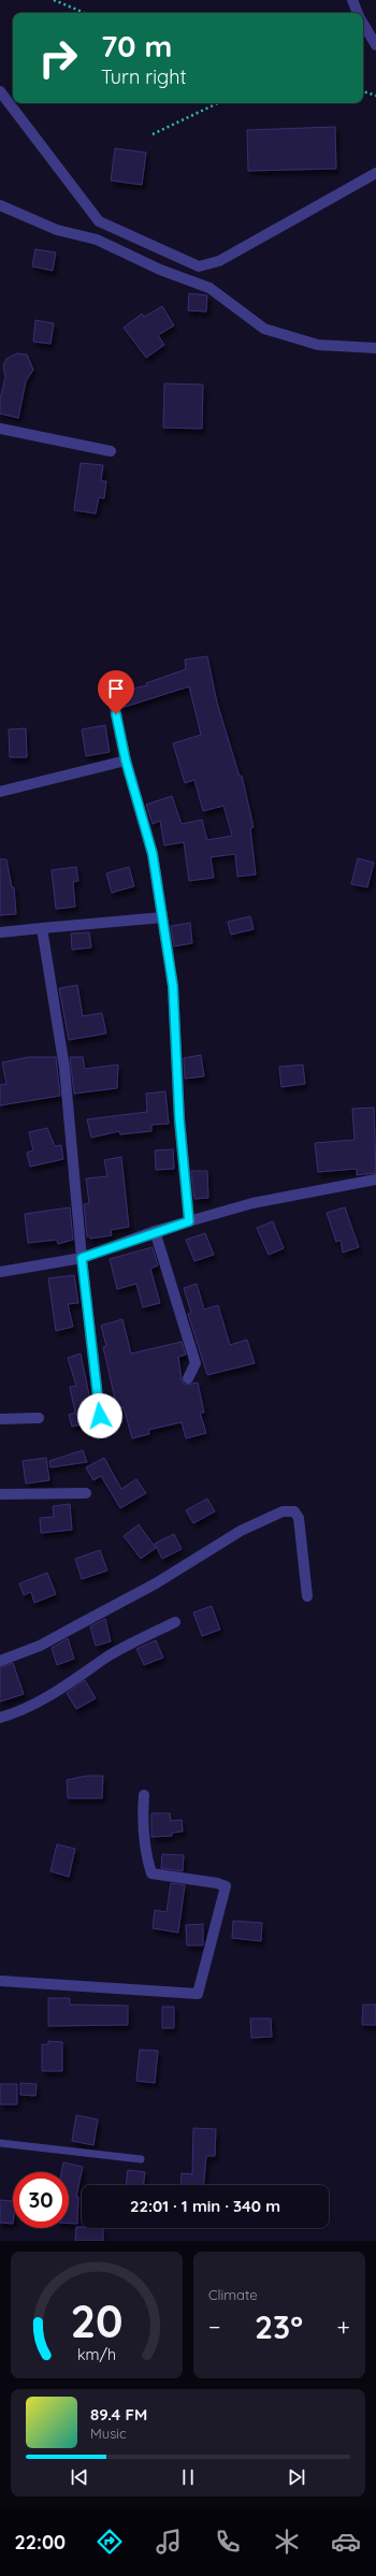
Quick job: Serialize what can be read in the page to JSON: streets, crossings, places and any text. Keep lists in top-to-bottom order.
{
  "page": {
    "turn": ["70 m", "Turn right"],
    "limit": "30",
    "trip": "22:01 · 1 min · 340 m",
    "tile": "Climate",
    "heat": ["−", "23°", "+"],
    "song": ["89.4 FM", "Music"],
    "tabs": "22:00",
    "gauge": ["20", "km/h"]
  }
}
